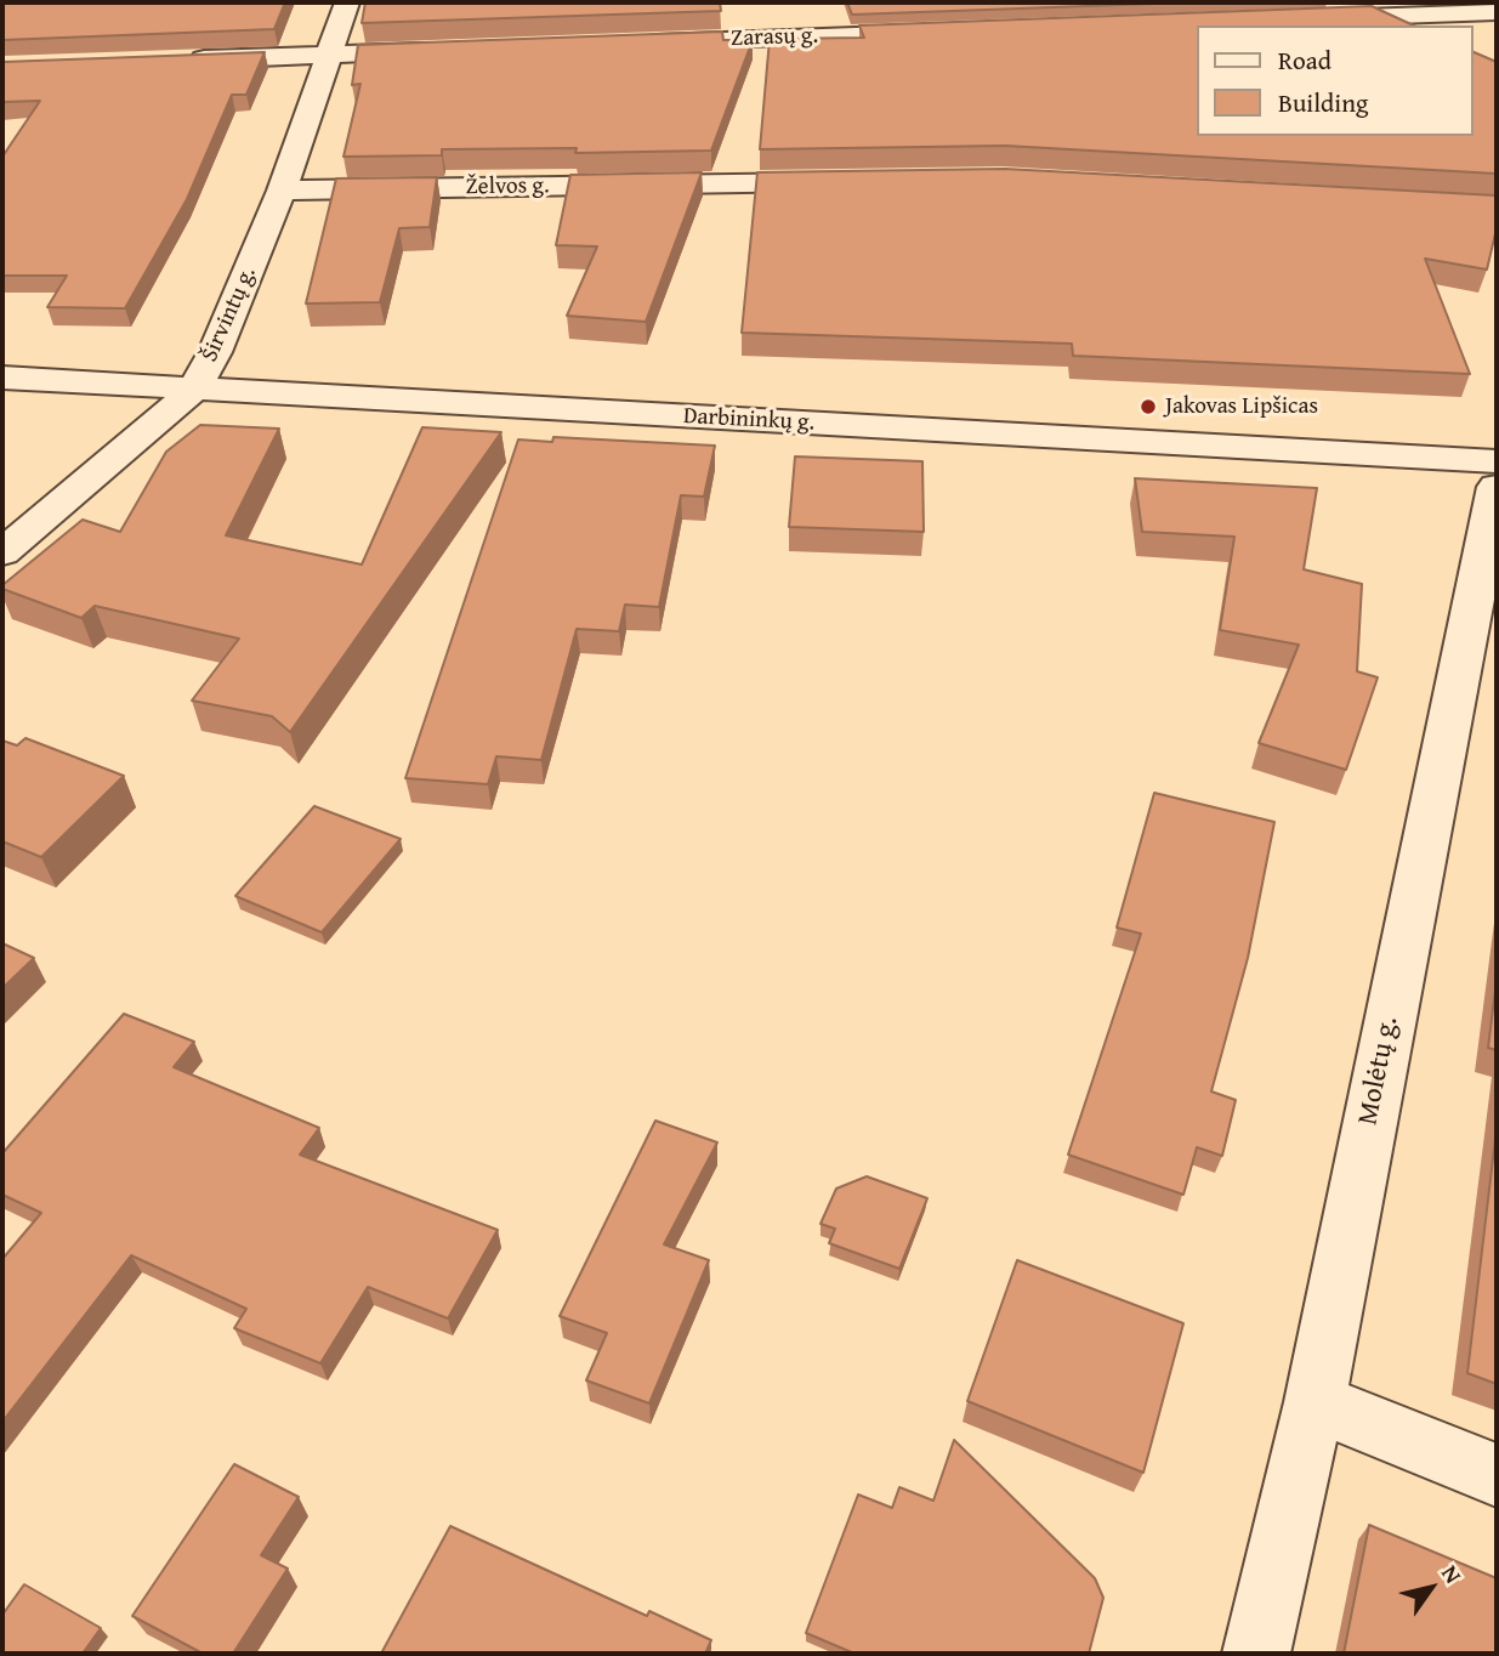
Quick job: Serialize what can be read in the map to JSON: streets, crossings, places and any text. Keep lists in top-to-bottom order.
{
  "streets": {
    "street": [
      "Zarasų g.",
      "Želvos g.",
      "Širvintų g.",
      "Darbininkų g.",
      "Molėtų g."
    ]
  },
  "crossings": [
    ["Želvos g.", "Širvintų g."],
    ["Širvintų g.", "Darbininkų g."]
  ],
  "places": ["Jakovas Lipšicas"],
  "legend": ["Road", "Building"],
  "north": "top right"
}
